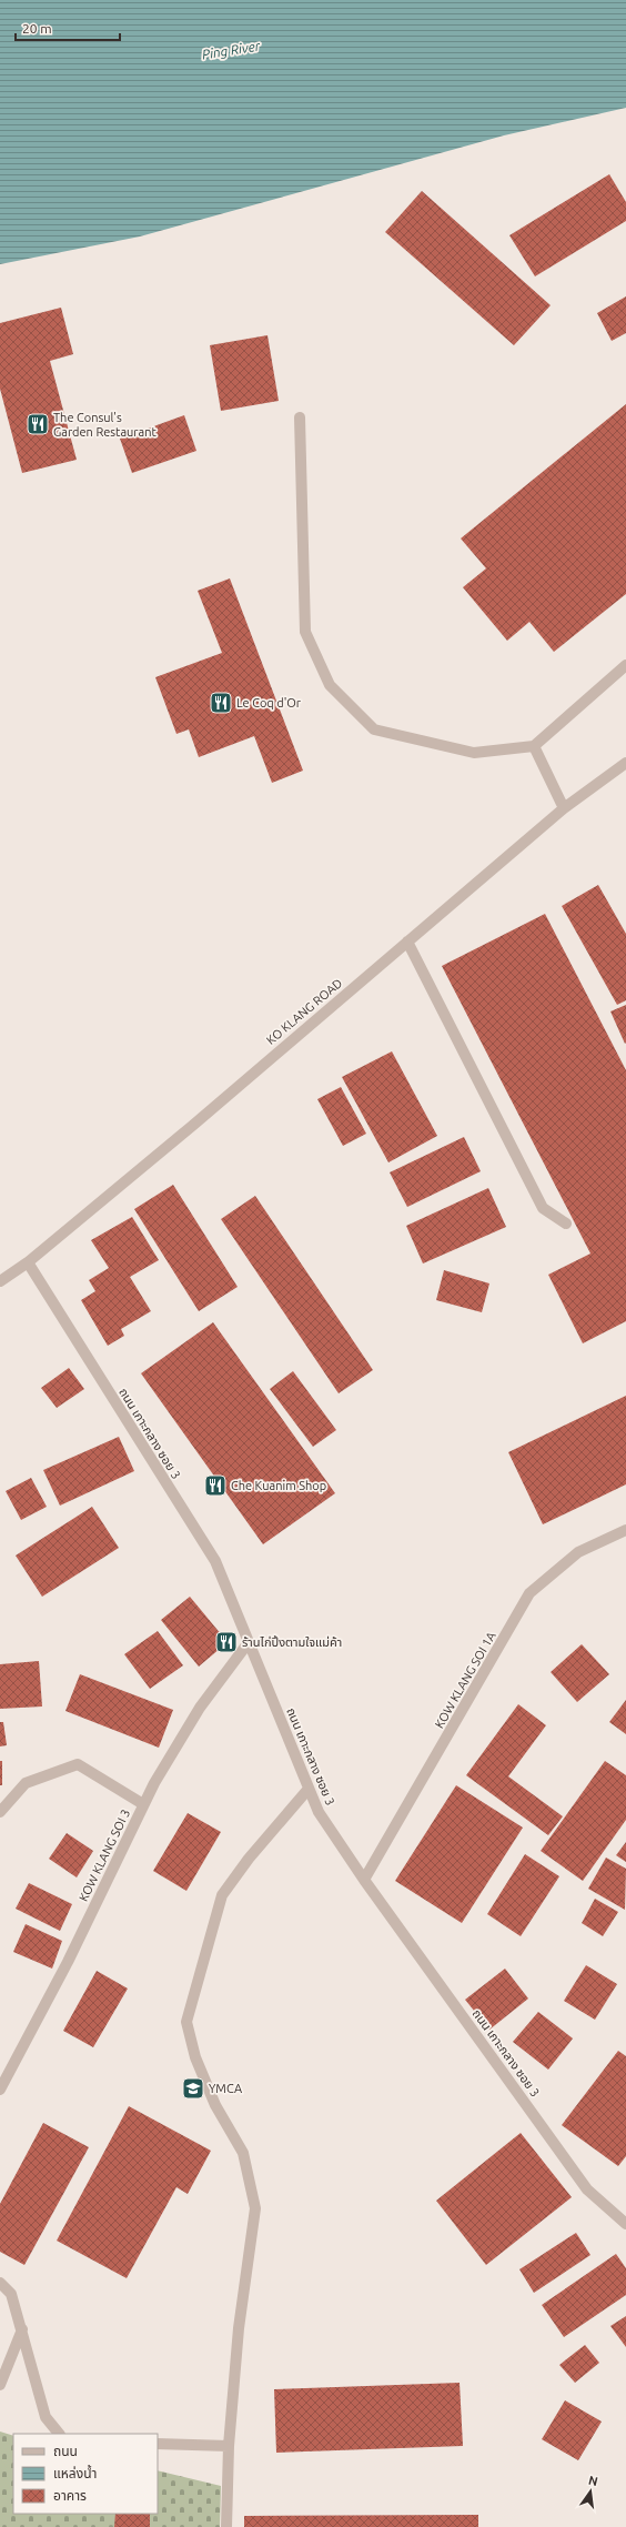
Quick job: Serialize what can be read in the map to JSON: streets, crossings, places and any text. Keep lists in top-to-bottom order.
{
  "streets": {
    "street": [
      "KO KLANG ROAD",
      "ถนน เกาะกลาง ซอย 3",
      "KOW KLANG SOI 1A",
      "KOW KLANG SOI 3"
    ]
  },
  "crossings": [
    ["KO KLANG ROAD", "ถนน เกาะกลาง ซอย 3"],
    ["ถนน เกาะกลาง ซอย 3", "KOW KLANG SOI 1A"],
    ["ถนน เกาะกลาง ซอย 3", "KOW KLANG SOI 3"]
  ],
  "water": ["Ping River"],
  "places": {
    "restaurant": [
      "The Consul's Garden Restaurant",
      "Le Coq d'Or",
      "Che Kuanim Shop",
      "ร้านไก่ปิ้งตามใจแม่ค้า"
    ],
    "school or university": ["YMCA"]
  },
  "legend": ["ถนน", "แหล่งน้ำ", "อาคาร"],
  "scale_bar": "20 m",
  "north": "top"
}
